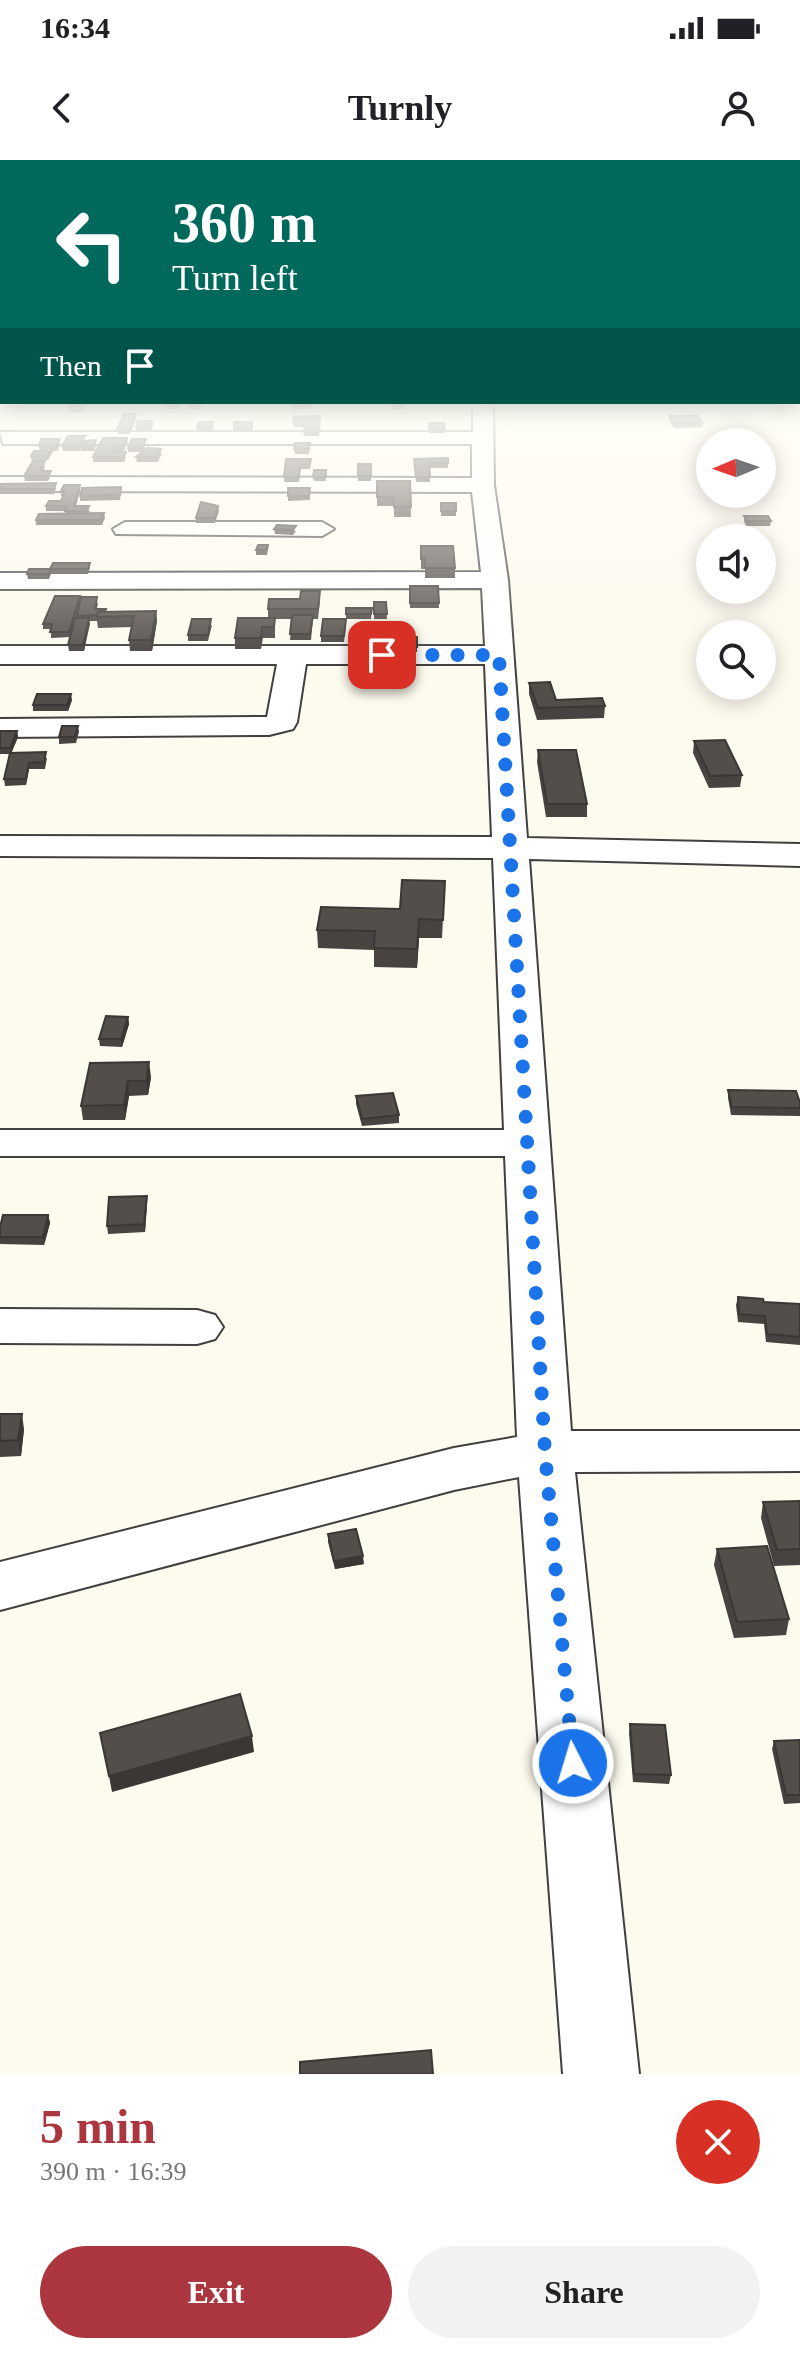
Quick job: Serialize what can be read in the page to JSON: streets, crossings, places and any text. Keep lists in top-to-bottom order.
{
  "north": "left",
  "page": {
    "status": "16:34",
    "header": "Turnly",
    "turn": ["360 m", "Turn left"],
    "then": "Then",
    "heading": ["5 min", "390 m · 16:39"],
    "buttons": ["Exit", "Share"]
  }
}
